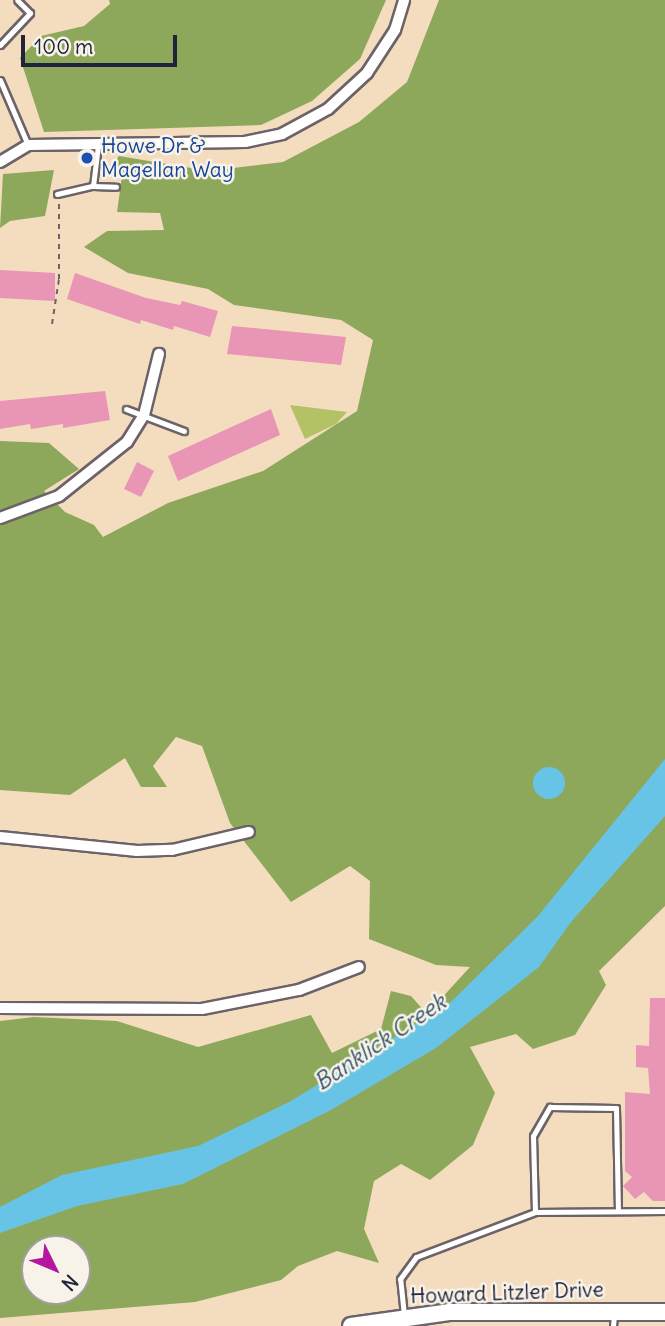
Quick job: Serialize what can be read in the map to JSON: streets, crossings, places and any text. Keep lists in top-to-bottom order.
{
  "streets": {
    "main road": ["Howard Litzler Drive"]
  },
  "water": ["Banklick Creek"],
  "places": ["Howe Dr & Magellan Way"],
  "scale_bar": "100 m",
  "north": "bottom right"
}
